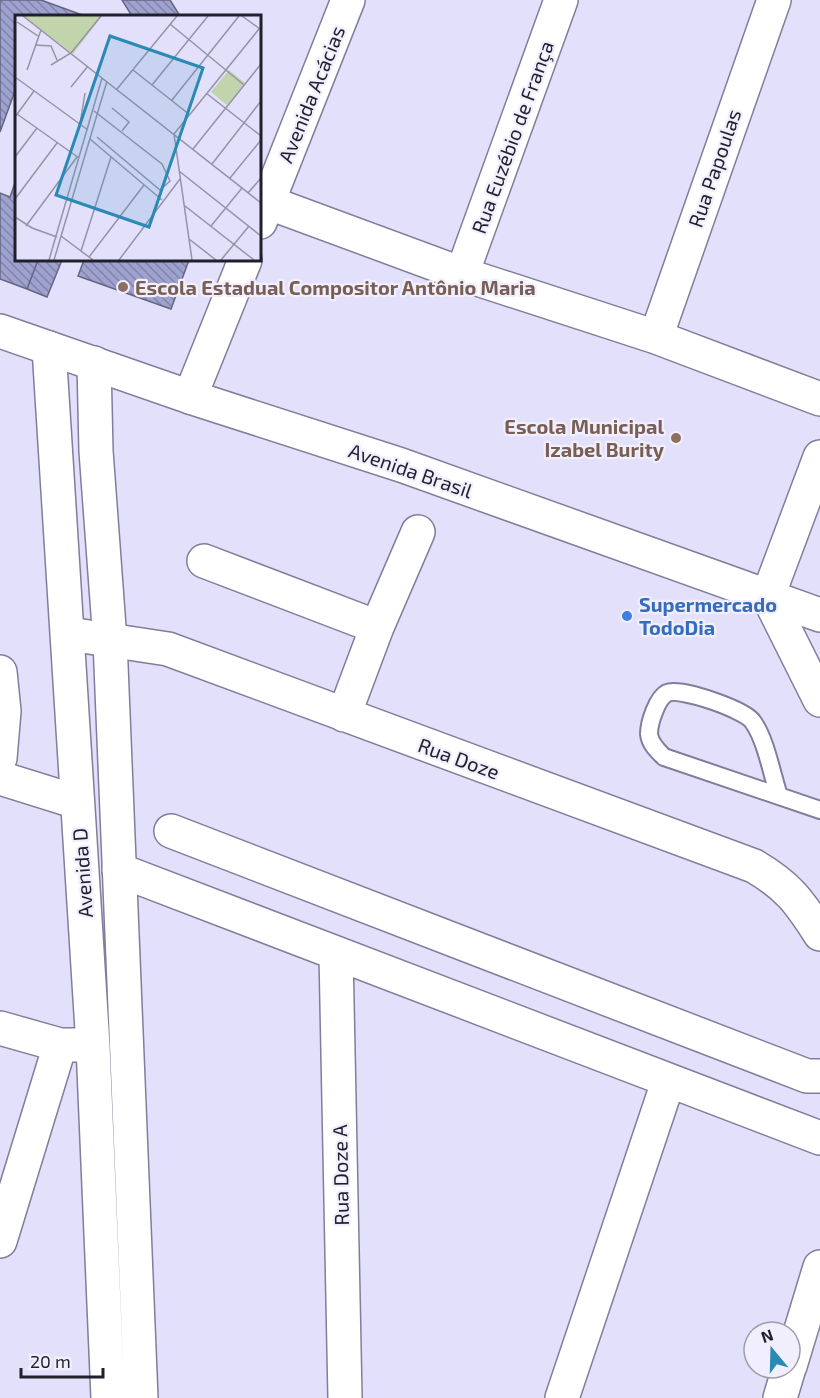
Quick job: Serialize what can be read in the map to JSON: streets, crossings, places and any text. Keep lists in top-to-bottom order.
{
  "streets": {
    "street": [
      "Avenida Acácias",
      "Rua Euzébio de França",
      "Rua Papoulas",
      "Avenida Brasil",
      "Rua Doze",
      "Avenida D",
      "Rua Doze A"
    ]
  },
  "crossings": [
    ["Avenida Brasil", "Avenida D"],
    ["Rua Doze", "Avenida D"]
  ],
  "places": ["Escola Estadual Compositor Antônio Maria", "Escola Municipal Izabel Burity", "Supermercado TodoDia"],
  "scale_bar": "20 m",
  "north": "top"
}
